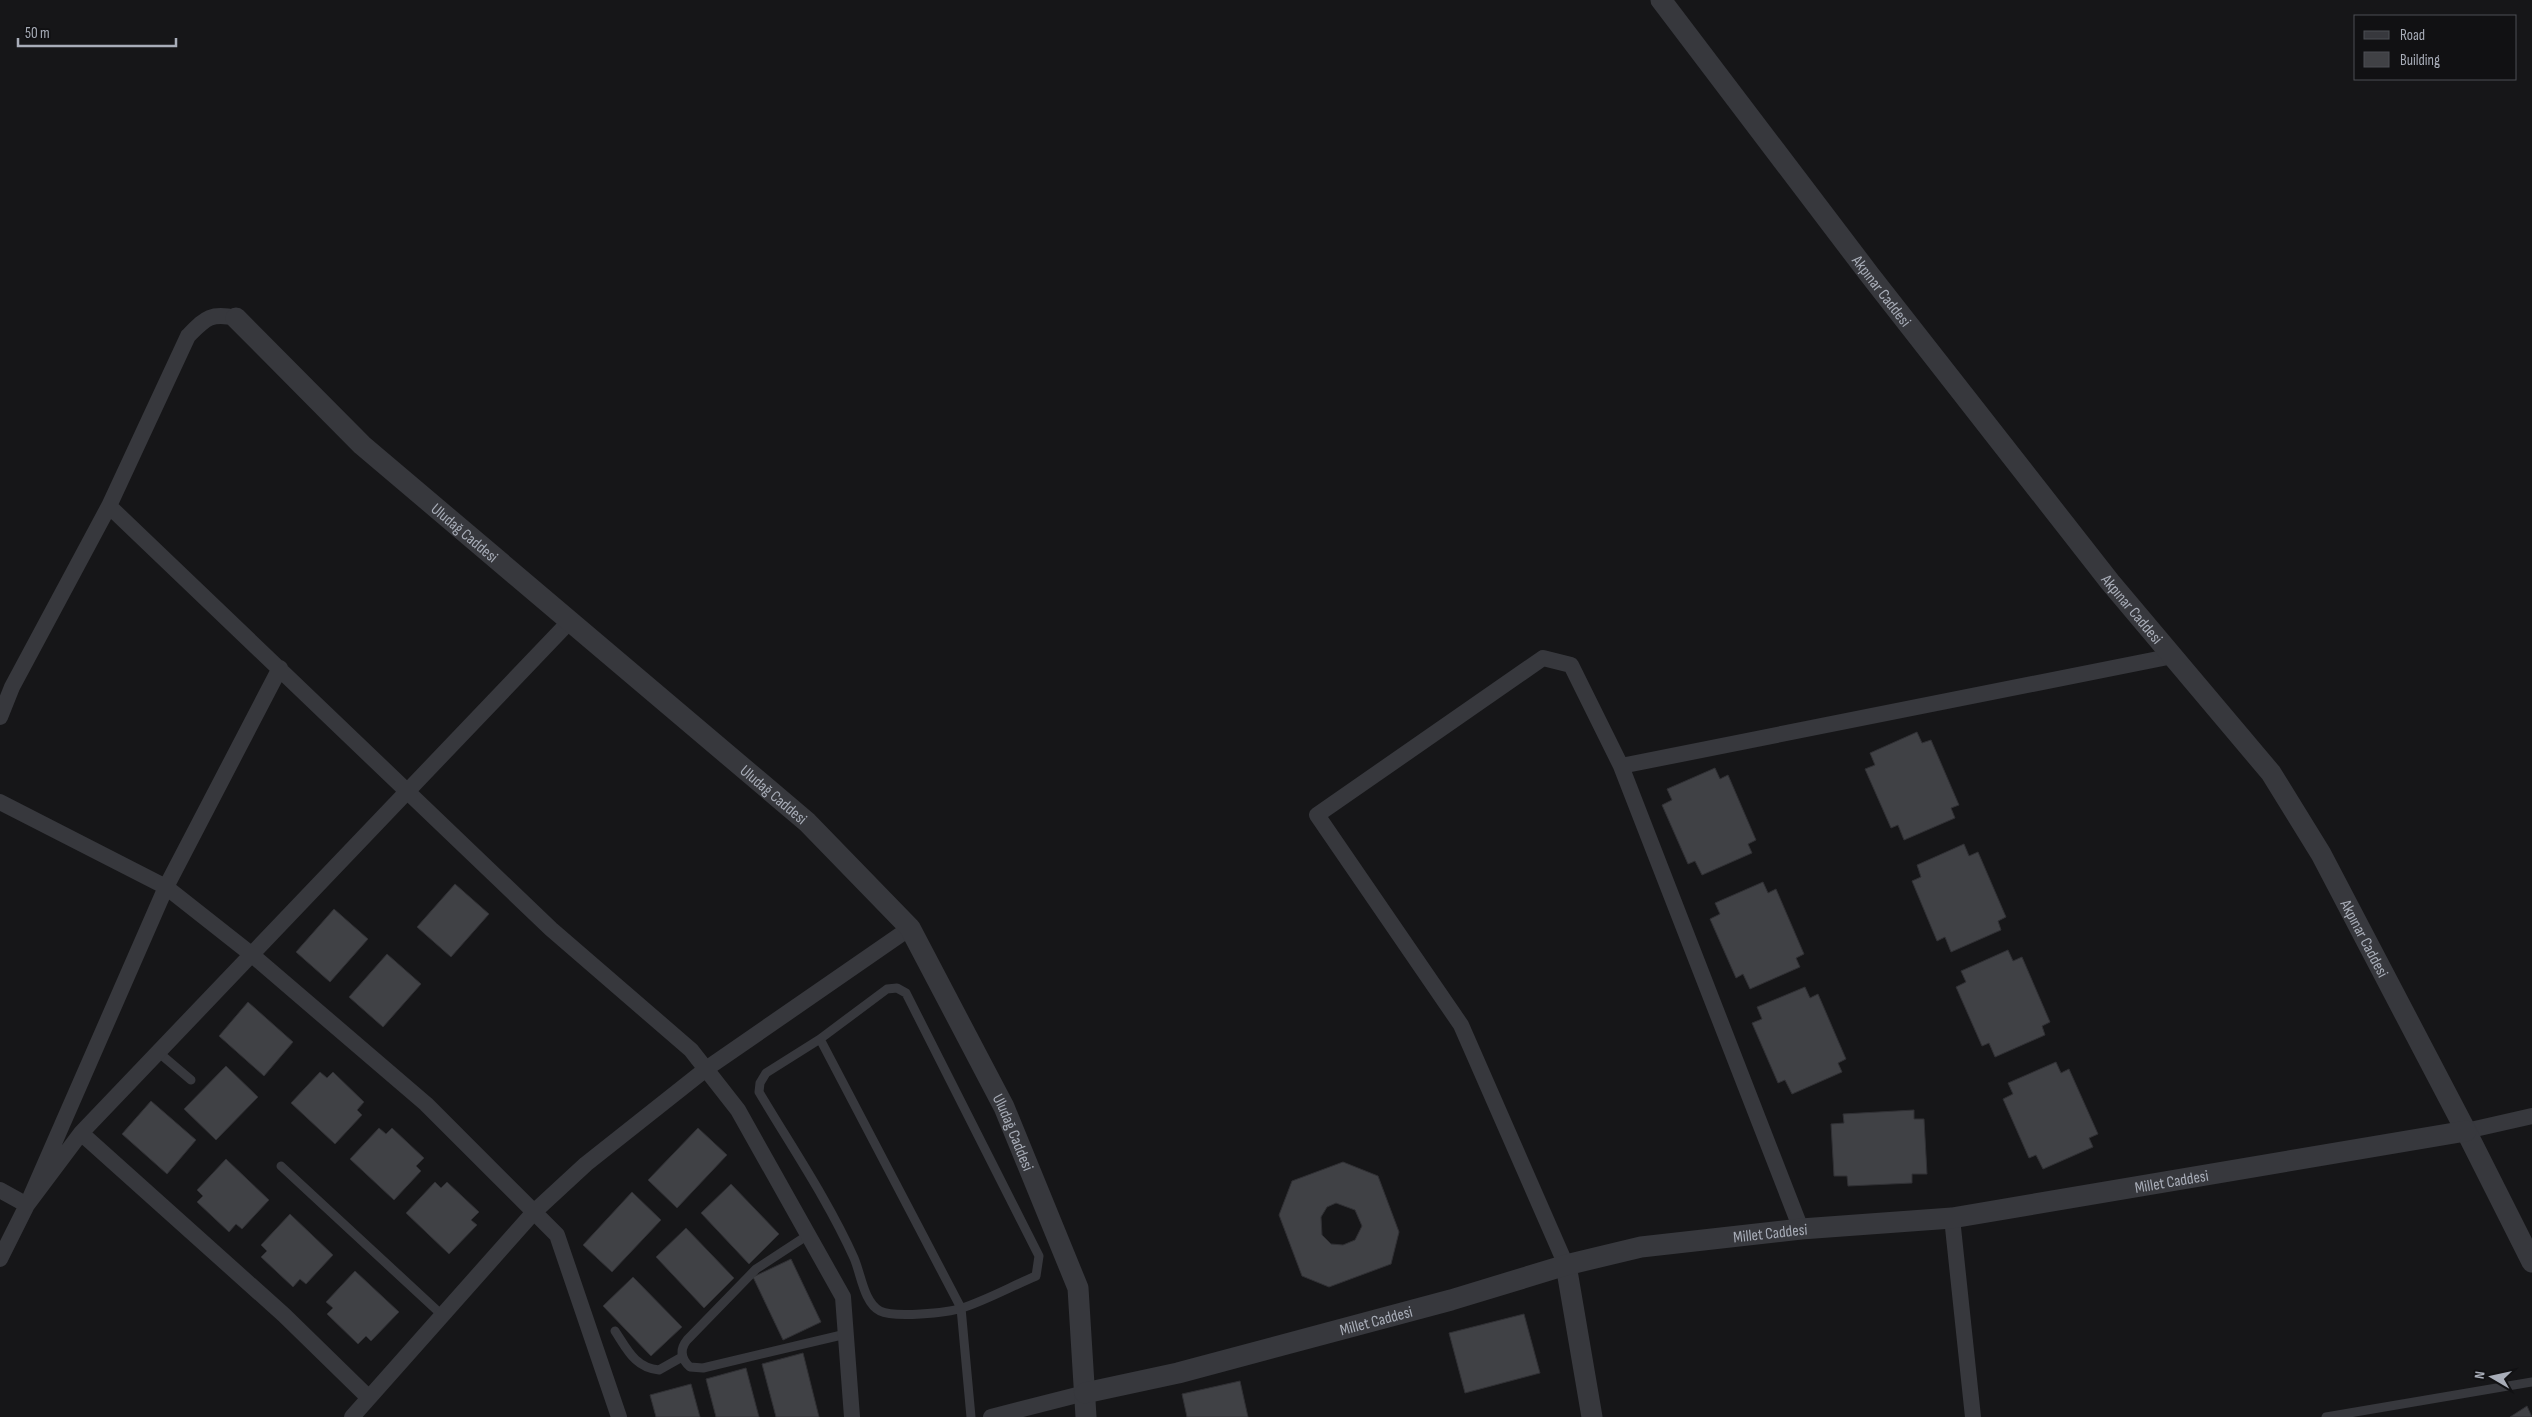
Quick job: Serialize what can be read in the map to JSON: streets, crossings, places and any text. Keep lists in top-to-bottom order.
{
  "streets": {
    "street": ["Akpınar Caddesi", "Uludağ Caddesi", "Millet Caddesi"]
  },
  "crossings": [
    ["Akpınar Caddesi", "Millet Caddesi"],
    ["Uludağ Caddesi", "Millet Caddesi"]
  ],
  "legend": ["Road", "Building"],
  "scale_bar": "50 m",
  "north": "left"
}
